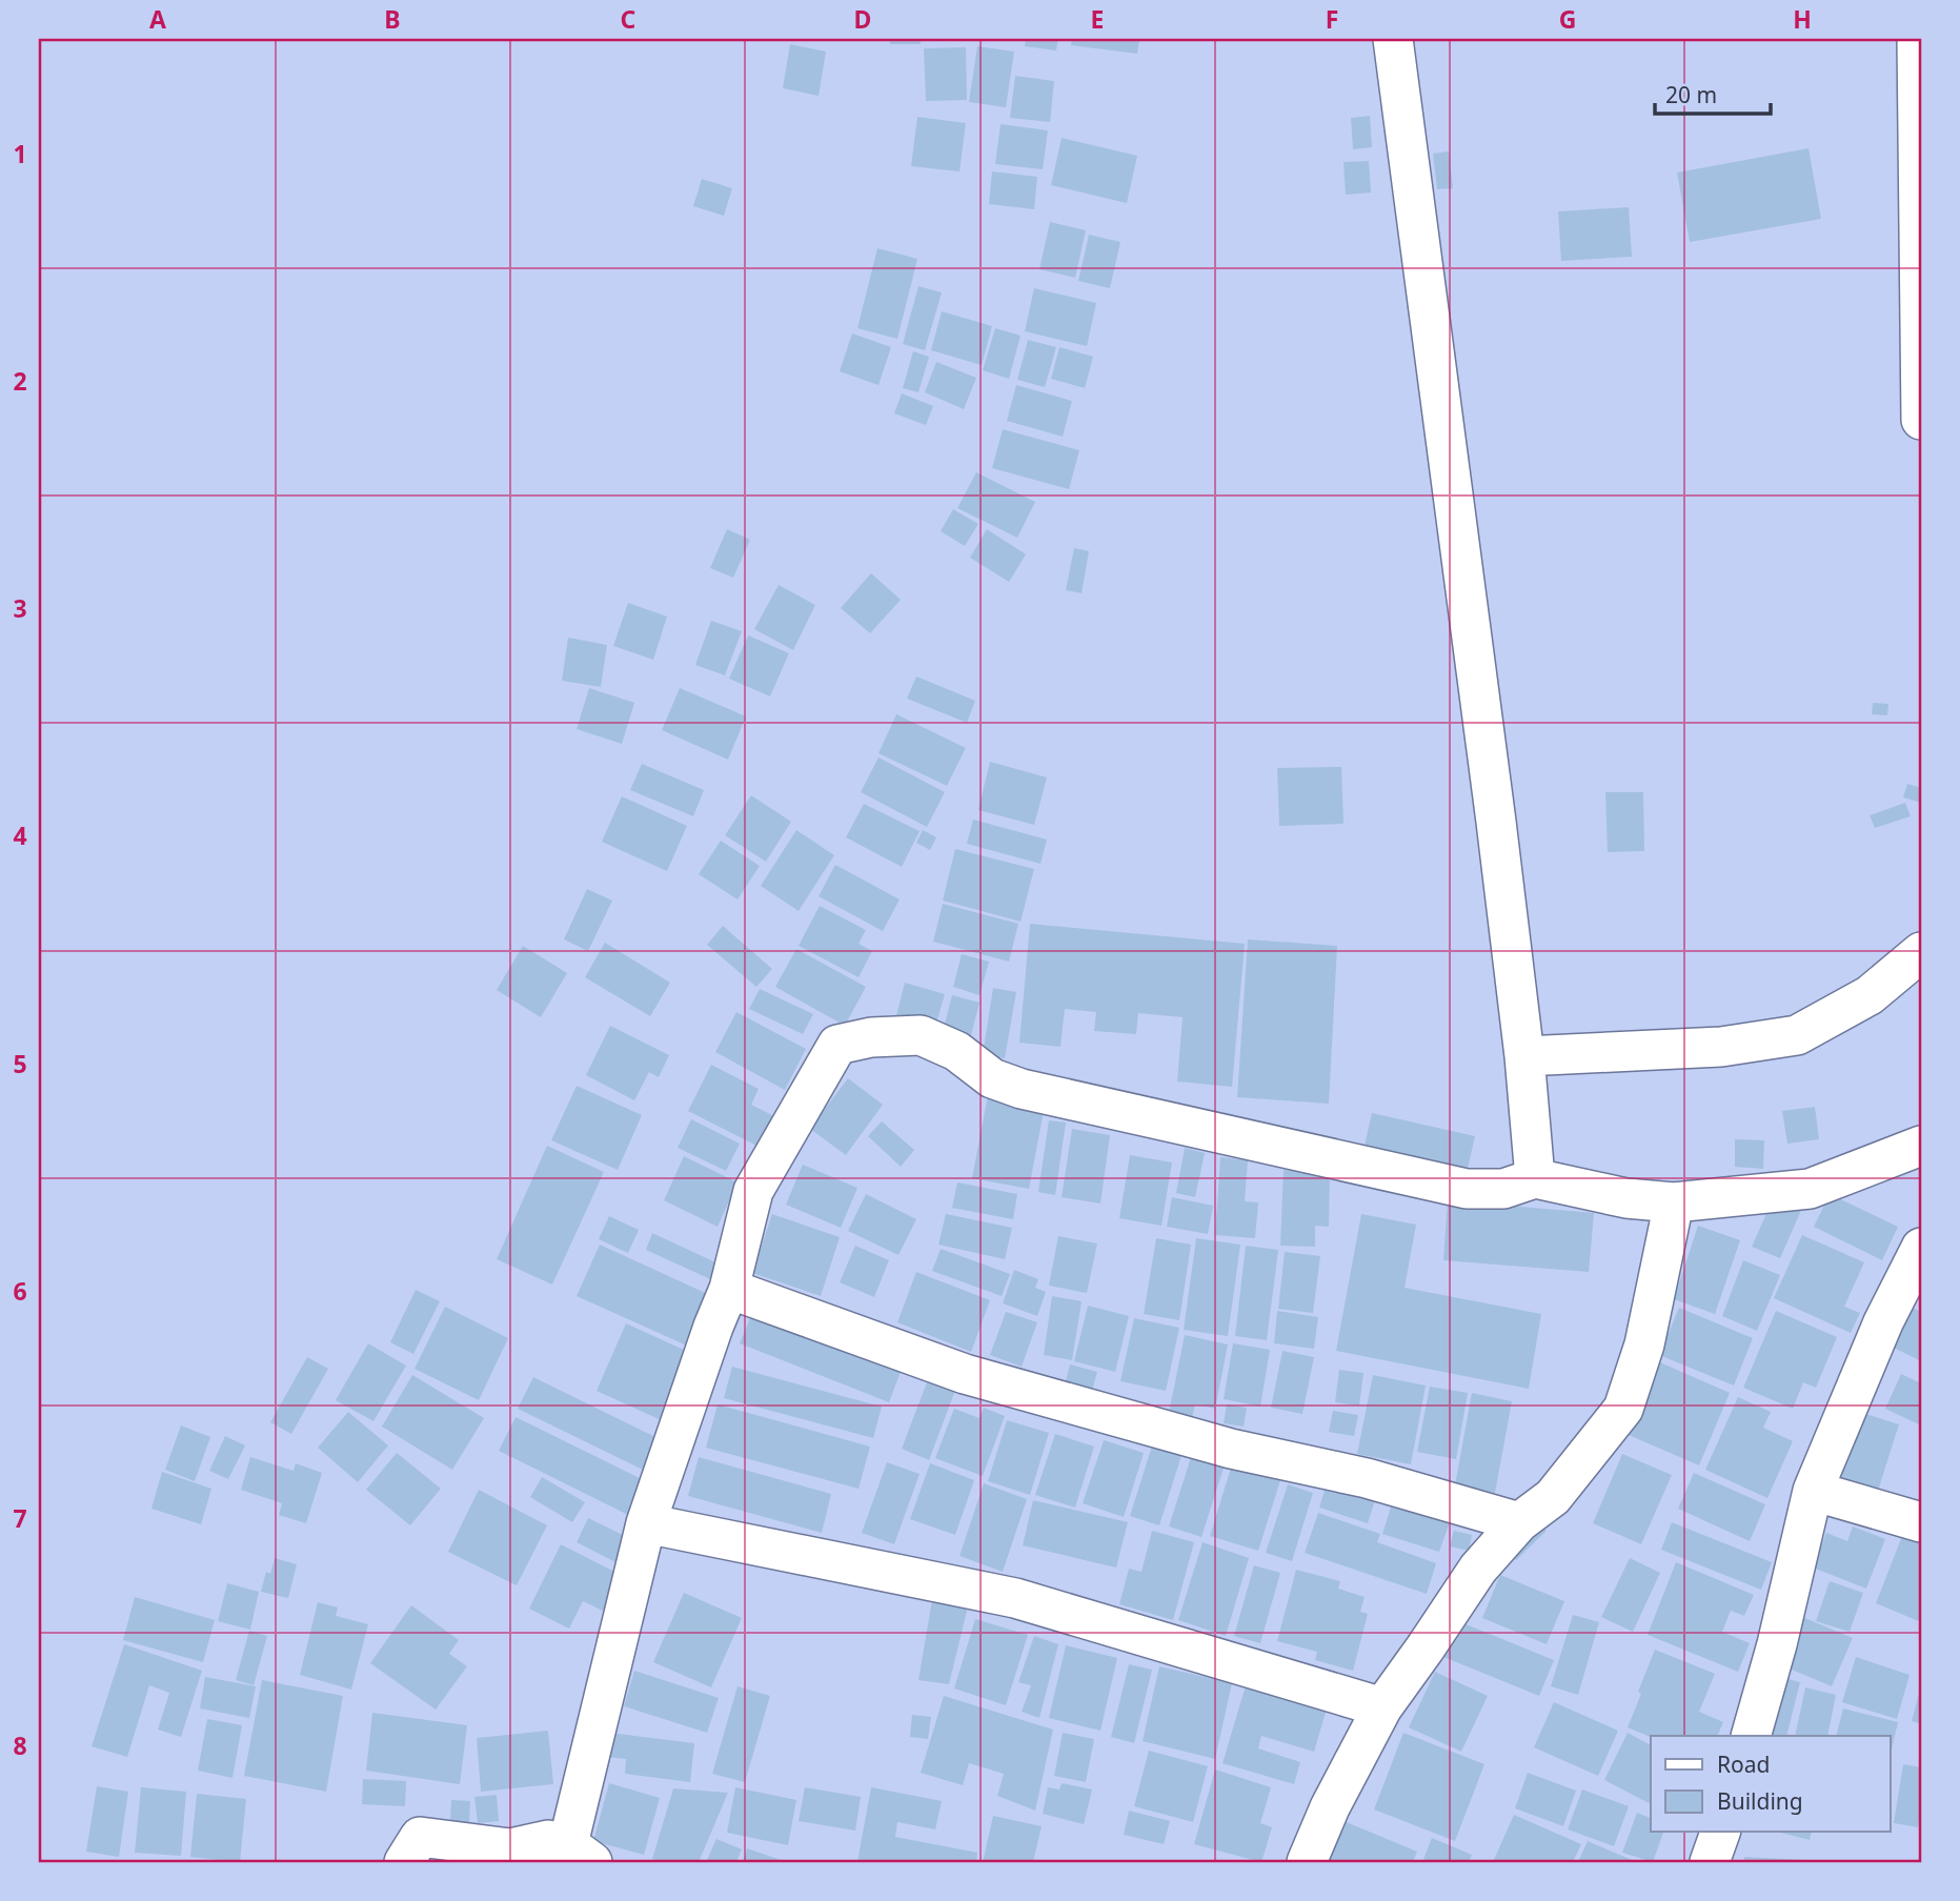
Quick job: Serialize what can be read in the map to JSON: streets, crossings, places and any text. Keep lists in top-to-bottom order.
{
  "legend": ["Road", "Building"],
  "scale_bar": "20 m",
  "grid": {
    "columns": [
      "A",
      "B",
      "C",
      "D",
      "E",
      "F",
      "G",
      "H"
    ],
    "rows": [
      "1",
      "2",
      "3",
      "4",
      "5",
      "6",
      "7",
      "8"
    ]
  }
}
